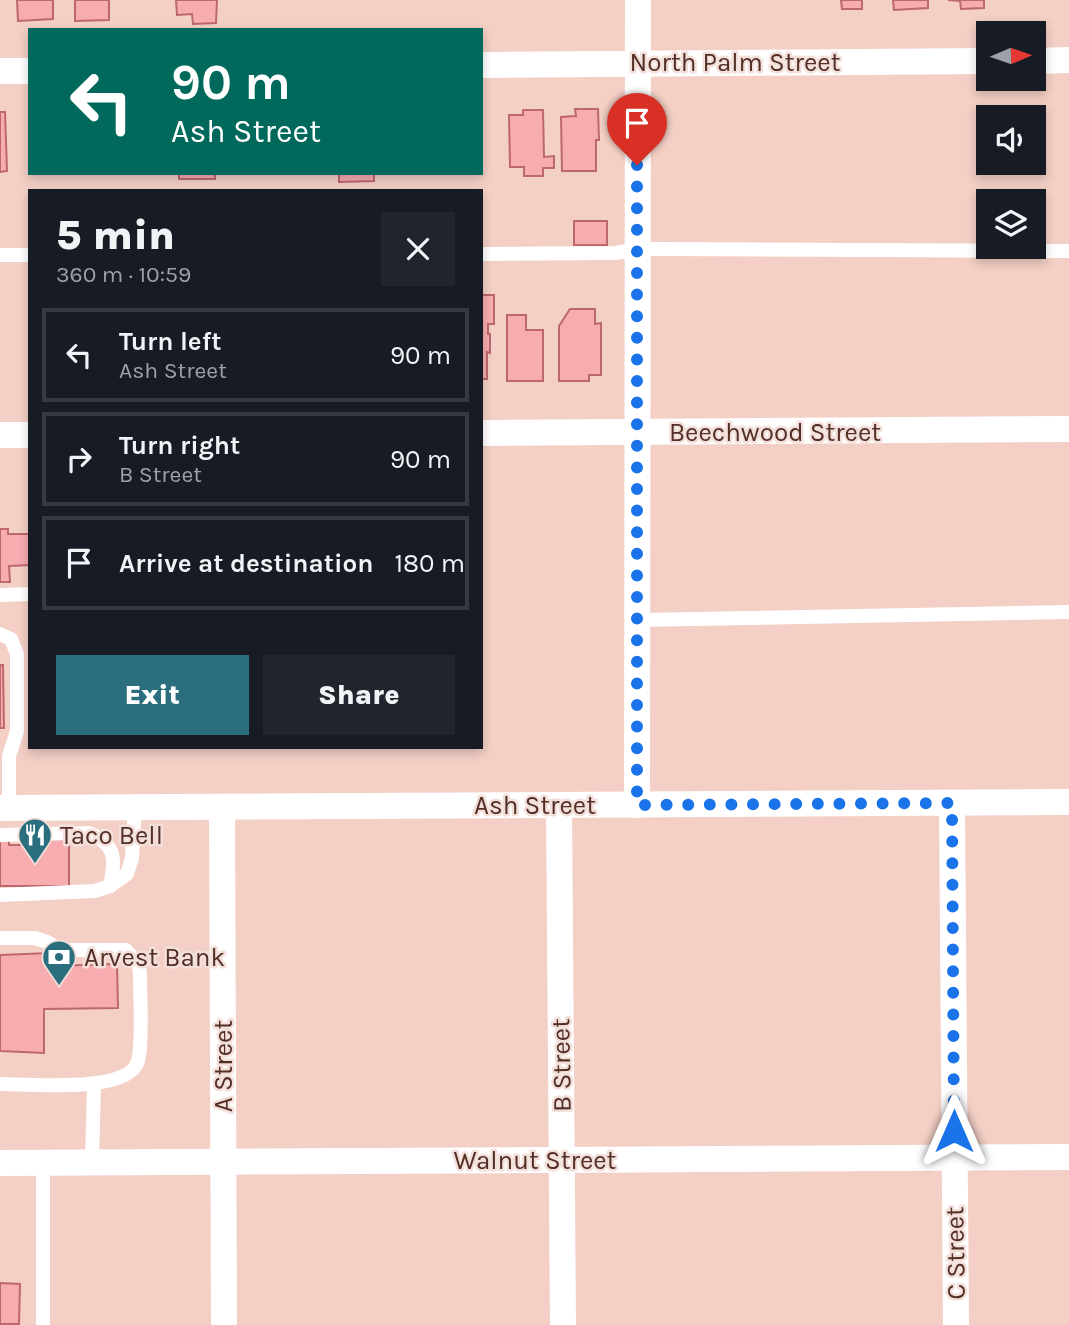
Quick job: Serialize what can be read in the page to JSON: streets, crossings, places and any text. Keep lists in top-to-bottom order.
{
  "streets": {
    "street": [
      "North Palm Street",
      "Beechwood Street",
      "Ash Street",
      "B Street",
      "A Street",
      "Walnut Street",
      "C Street"
    ]
  },
  "crossings": [
    ["Ash Street", "B Street"],
    ["Ash Street", "A Street"],
    ["Ash Street", "C Street"],
    ["B Street", "Walnut Street"],
    ["A Street", "Walnut Street"],
    ["Walnut Street", "C Street"]
  ],
  "places": {
    "restaurant": ["Taco Bell"],
    "bank": ["Arvest Bank"]
  },
  "north": "right",
  "page": {
    "turn": ["90 m", "Ash Street"],
    "heading": ["5 min", "360 m · 10:59"],
    "list": [
      {
        "name": "Turn left",
        "note": "Ash Street",
        "value": "90 m"
      },
      {
        "name": "Turn right",
        "note": "B Street",
        "value": "90 m"
      },
      {
        "name": "Arrive at destination",
        "value": "180 m"
      }
    ],
    "buttons": ["Exit", "Share"]
  }
}
